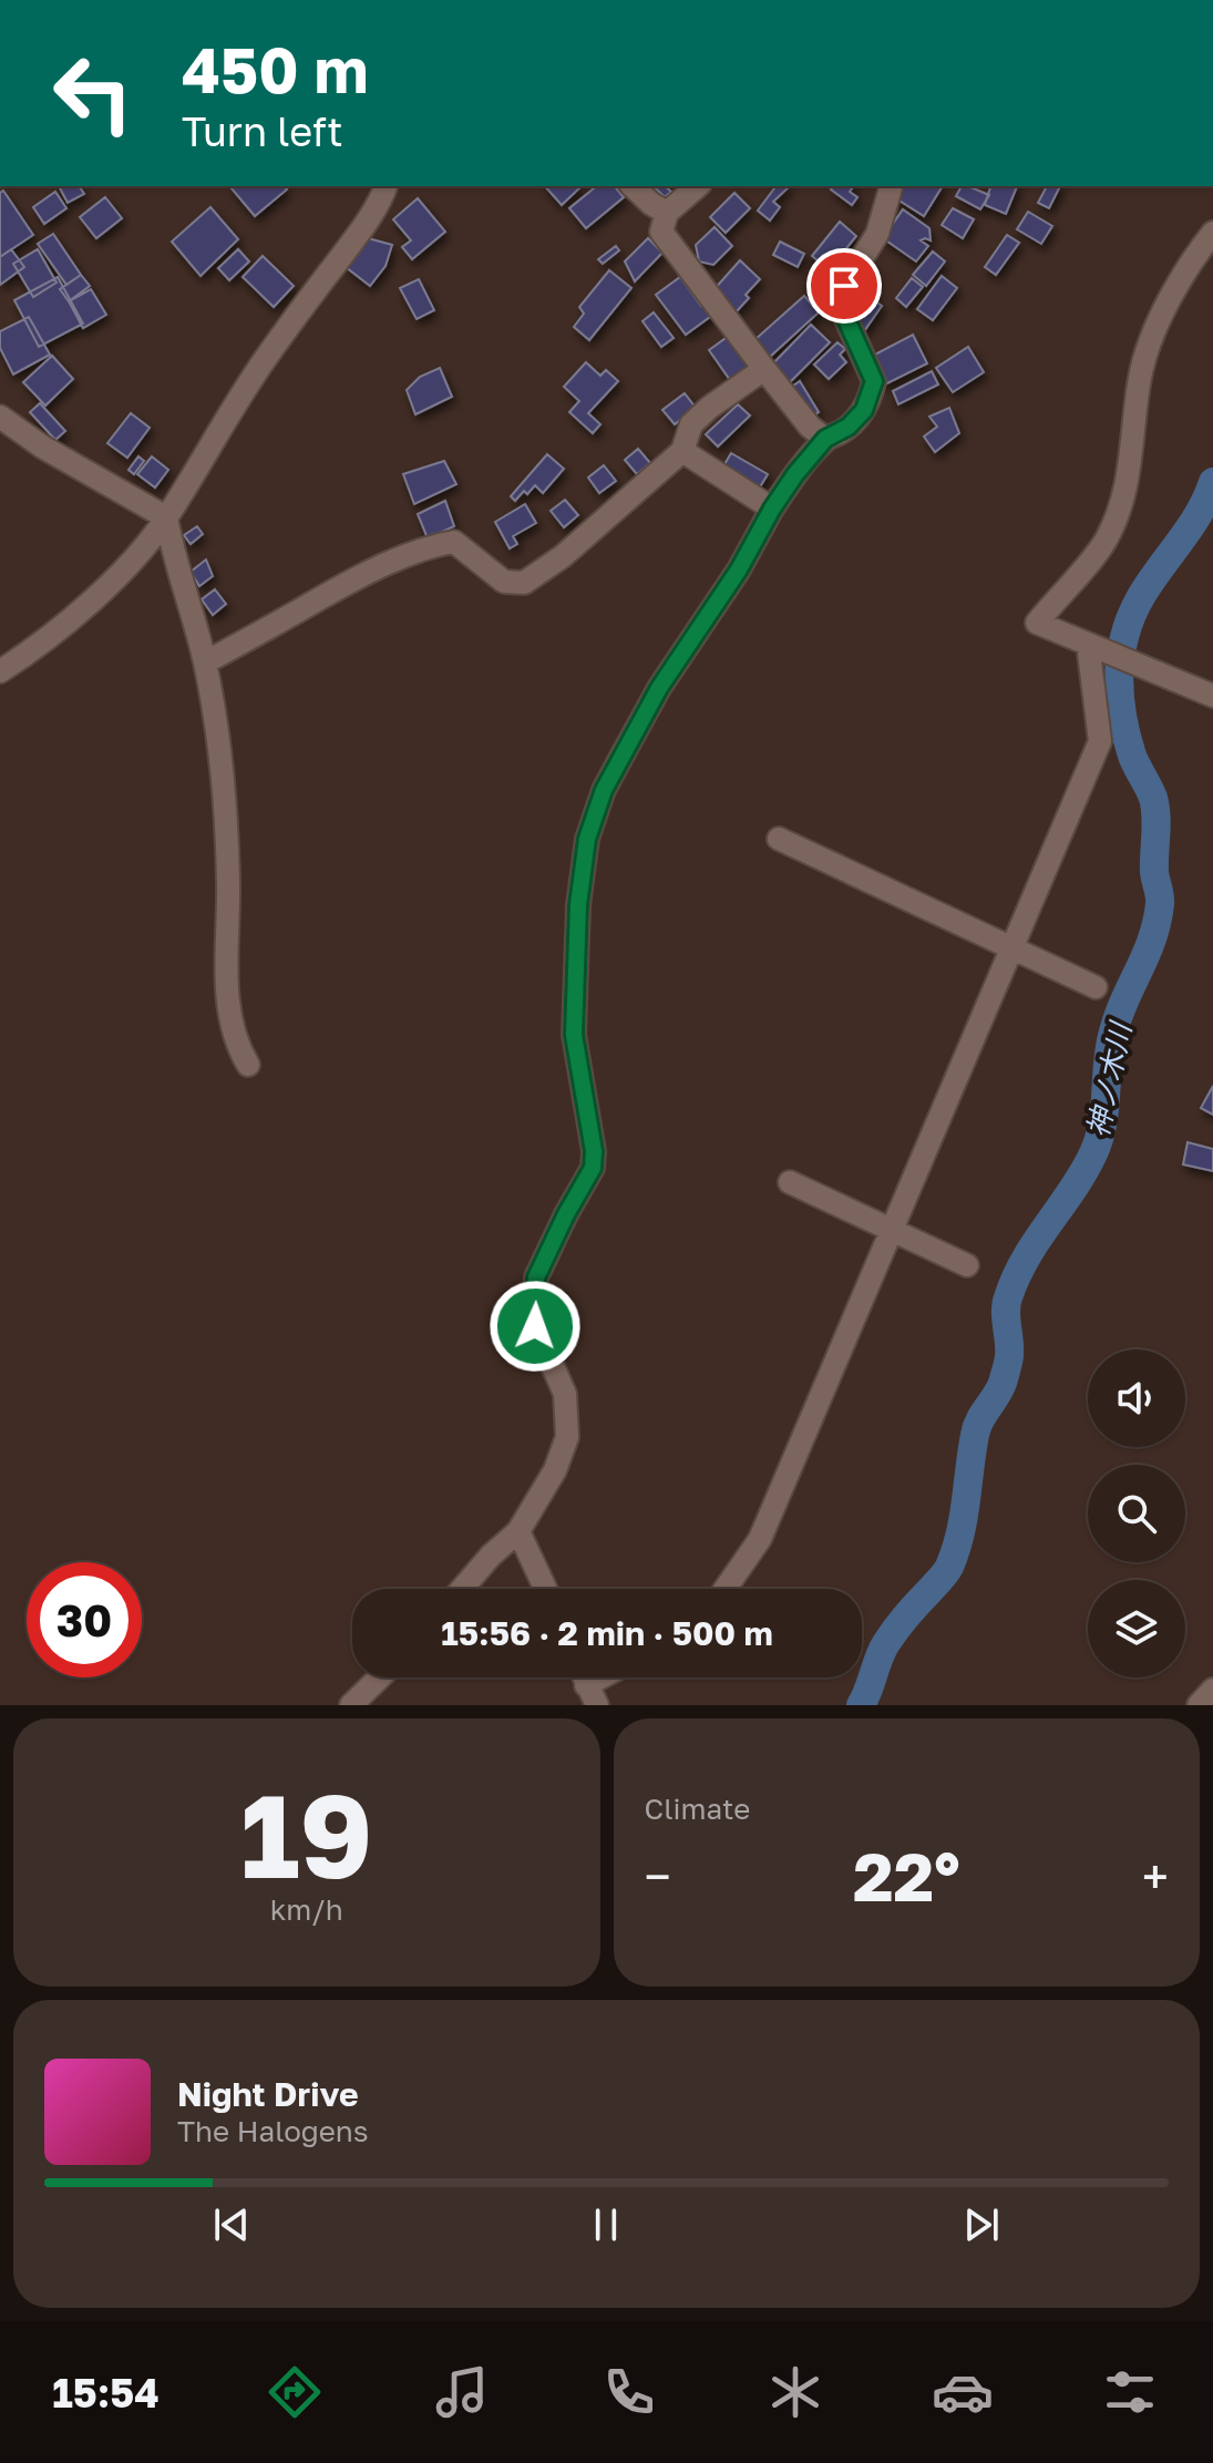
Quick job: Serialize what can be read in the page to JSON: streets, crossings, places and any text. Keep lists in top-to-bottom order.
{
  "water": ["神ノ木川"],
  "page": {
    "turn": ["450 m", "Turn left"],
    "limit": "30",
    "trip": "15:56 · 2 min · 500 m",
    "tile": [
      ["19", "km/h"],
      "Climate"
    ],
    "heat": ["−", "22°", "+"],
    "song": ["Night Drive", "The Halogens"],
    "tabs": "15:54"
  }
}
